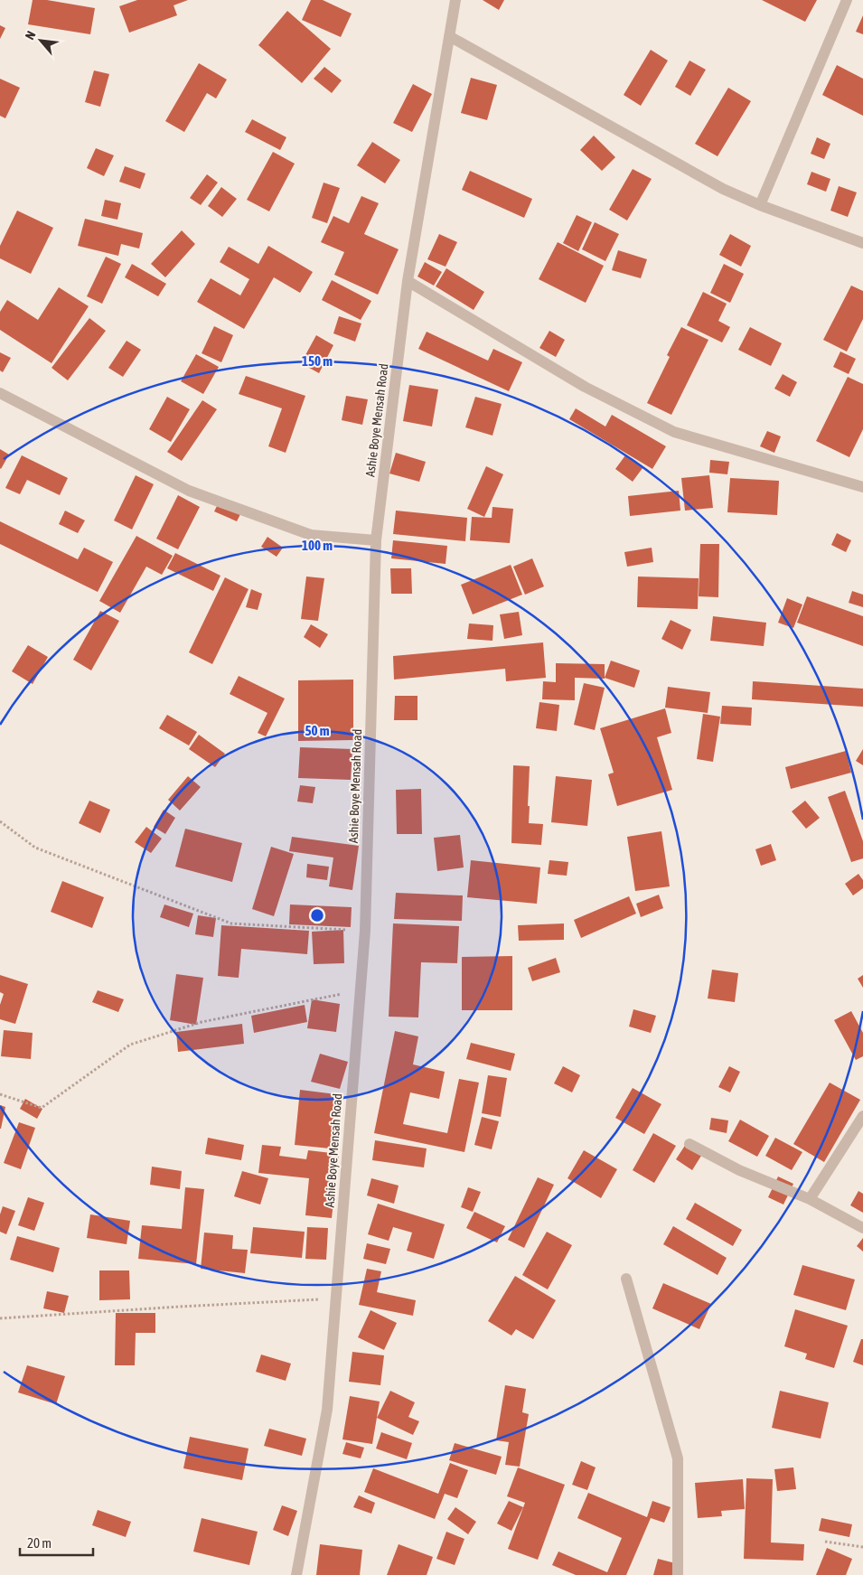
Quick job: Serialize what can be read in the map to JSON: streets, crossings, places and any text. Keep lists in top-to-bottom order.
{
  "streets": {
    "street": ["Ashie Boye Mensah Road"]
  },
  "scale_bar": "20 m",
  "north": "top left",
  "rings": ["150 m", "100 m", "50 m"]
}
